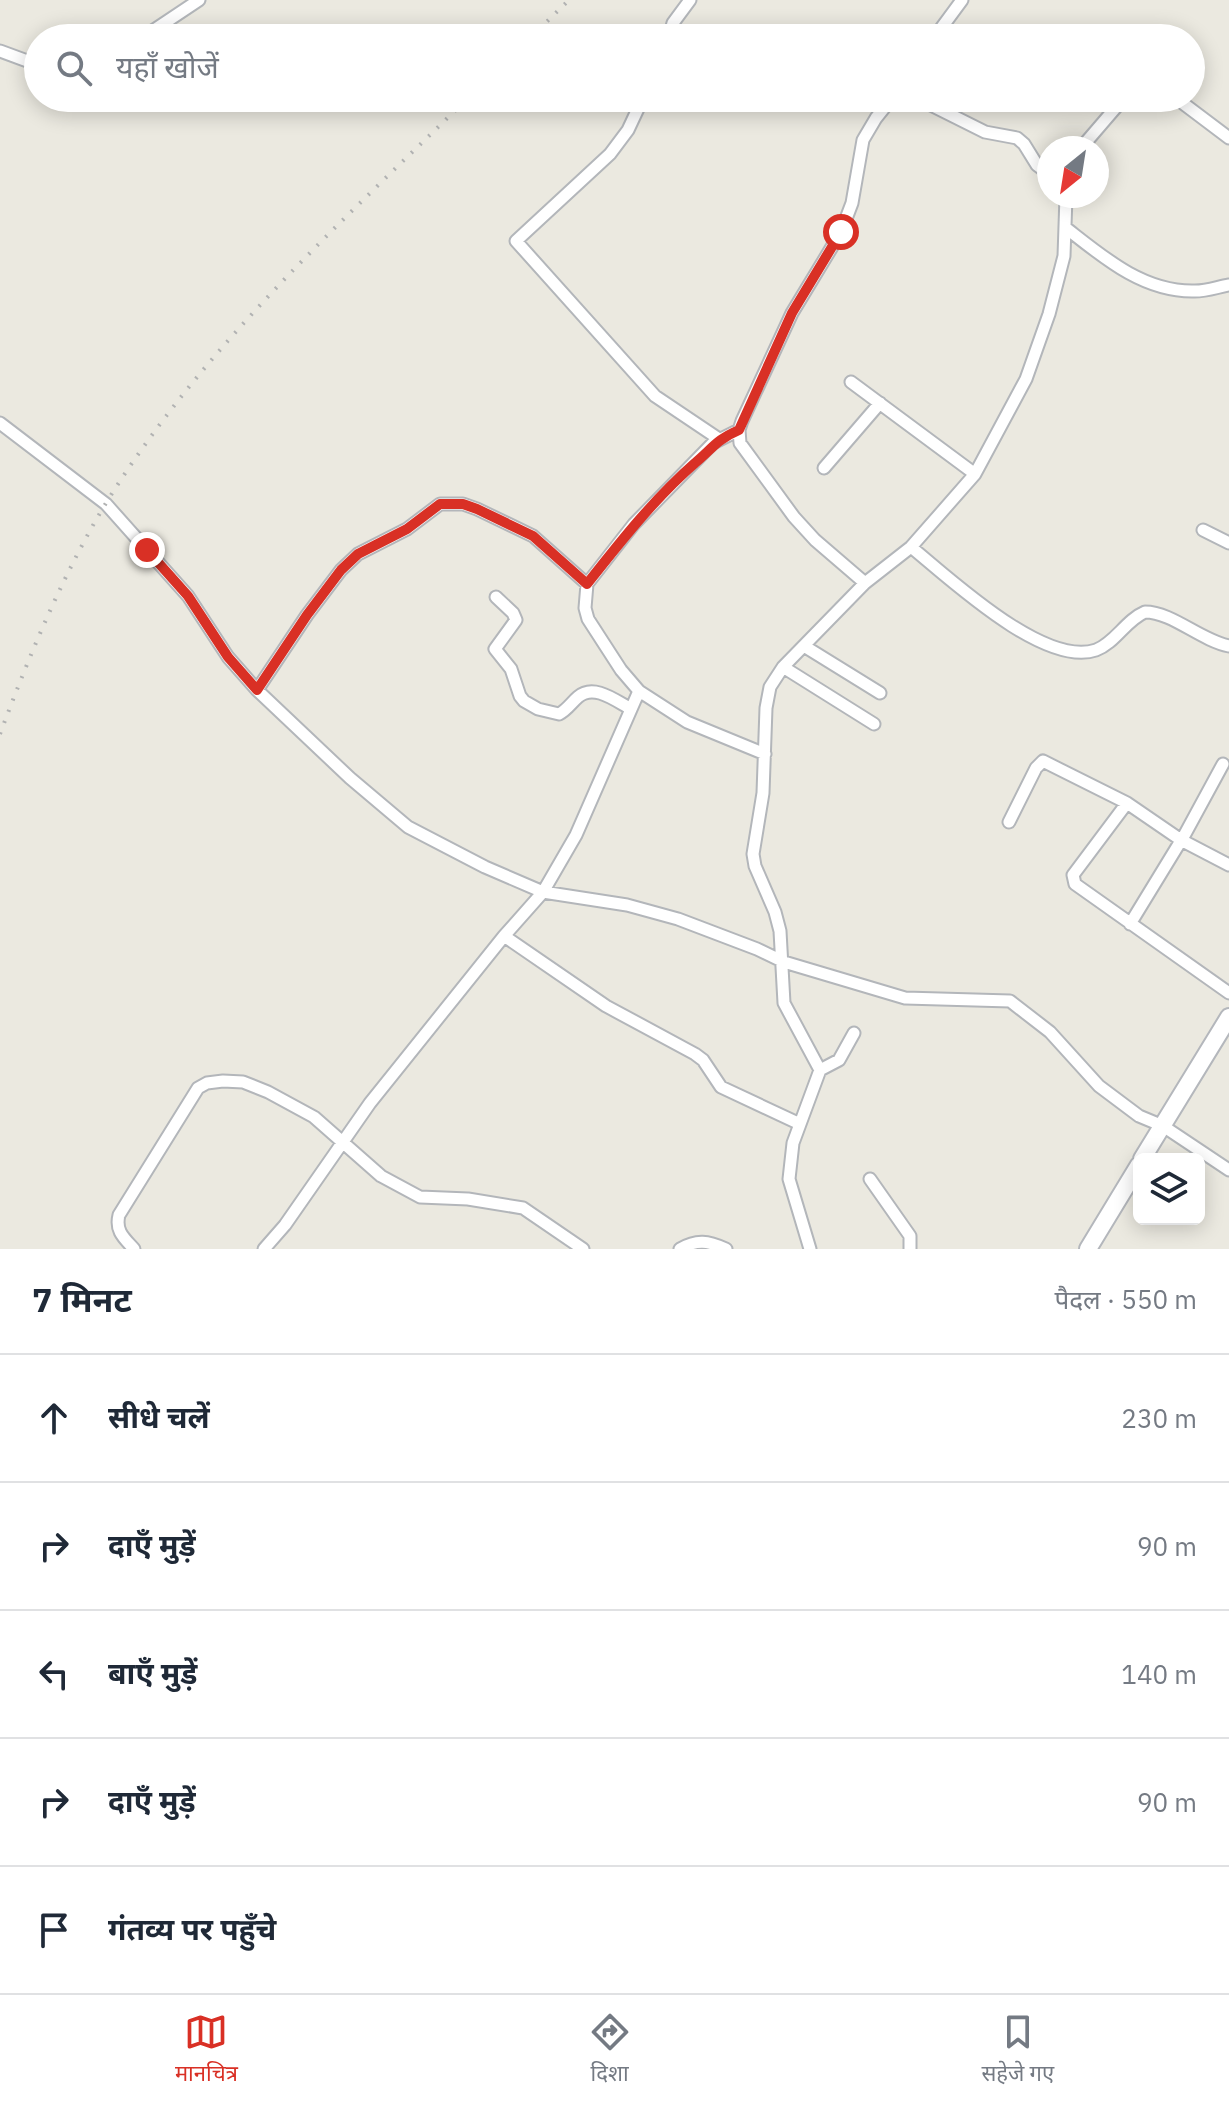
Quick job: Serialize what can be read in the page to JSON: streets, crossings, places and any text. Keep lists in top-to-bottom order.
{
  "north": "bottom left",
  "page": {
    "search": "यहाँ खोजें",
    "heading": ["7 मिनट", "पैदल · 550 m"],
    "list": [
      ["सीधे चलें", "230 m"],
      ["दाएँ मुड़ें", "90 m"],
      ["बाएँ मुड़ें", "140 m"],
      ["दाएँ मुड़ें", "90 m"],
      "गंतव्य पर पहुँचे"
    ],
    "nav": ["मानचित्र", "दिशा", "सहेजे गए"]
  }
}
